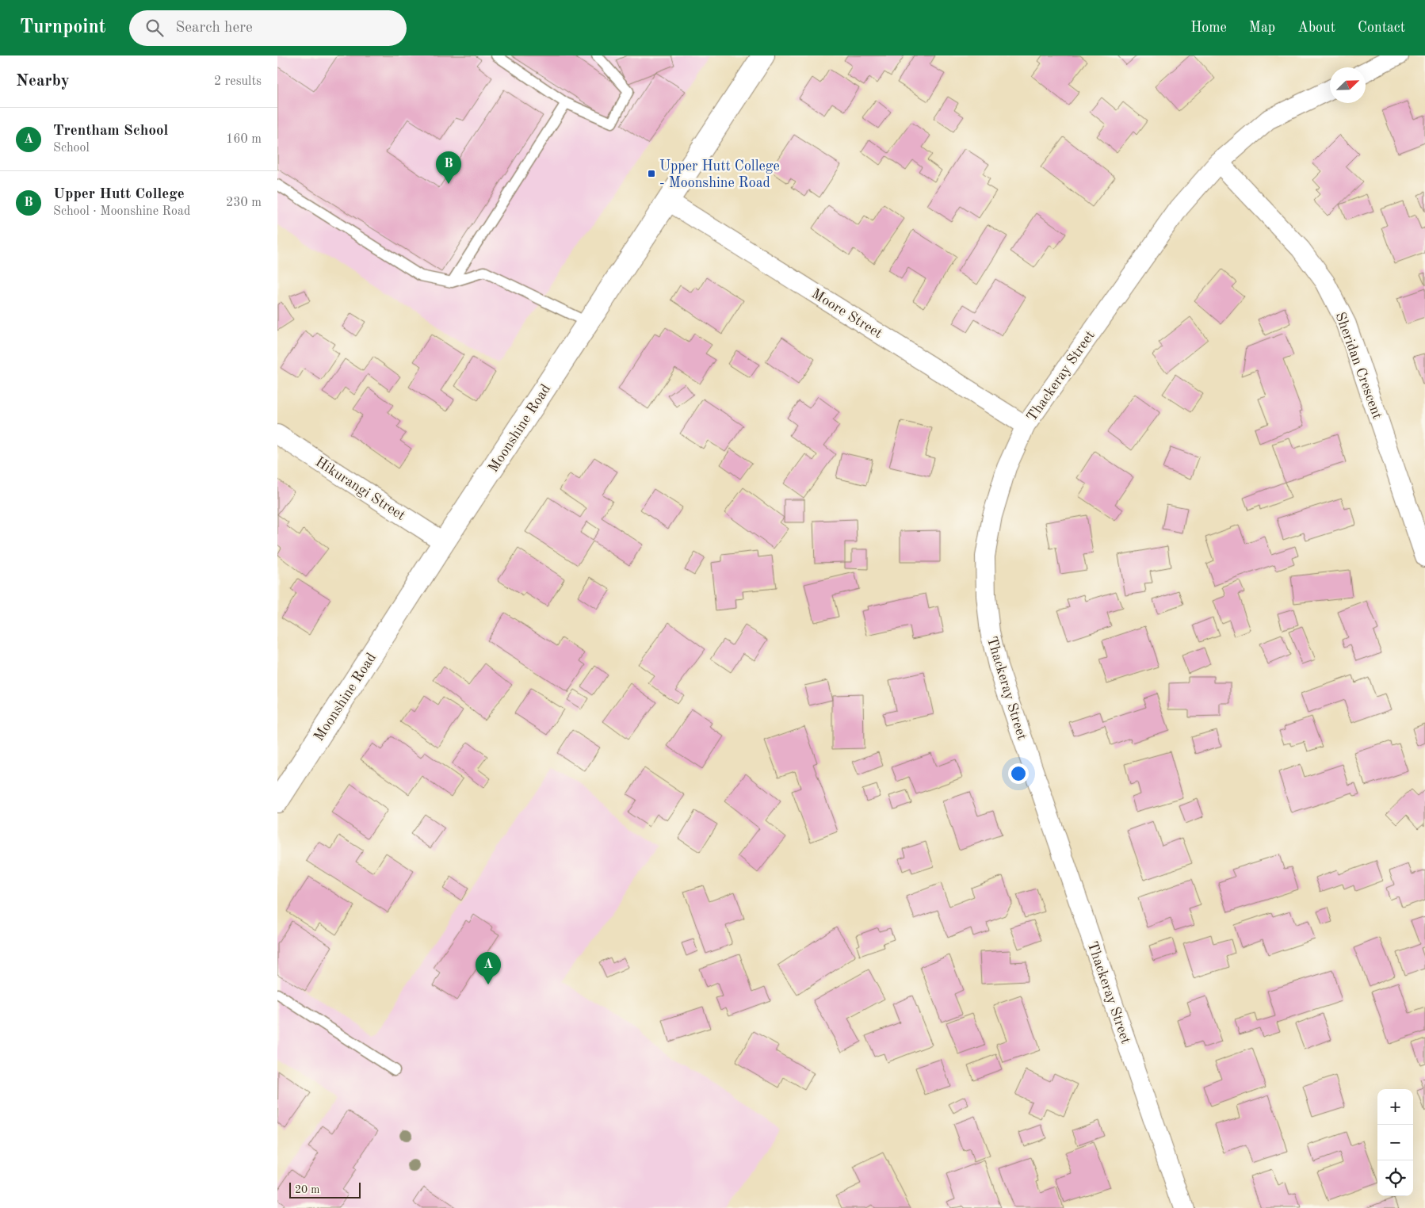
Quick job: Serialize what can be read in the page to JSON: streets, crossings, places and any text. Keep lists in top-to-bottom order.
{
  "streets": {
    "street": [
      "Moore Street",
      "Sheridan Crescent",
      "Thackeray Street",
      "Moonshine Road",
      "Hikurangi Street"
    ]
  },
  "crossings": [
    ["Moore Street", "Thackeray Street"],
    ["Moore Street", "Moonshine Road"],
    ["Sheridan Crescent", "Thackeray Street"],
    ["Moonshine Road", "Hikurangi Street"]
  ],
  "places": {
    "transit": ["Upper Hutt College - Moonshine Road"]
  },
  "scale_bar": "20 m",
  "north": "top right",
  "page": {
    "header": "Turnpoint",
    "search": "Search here",
    "nav": [
      "Home",
      "Map",
      "About",
      "Contact"
    ],
    "heading": ["Nearby", "2 results"],
    "list": [
      {
        "mark": "A",
        "name": "Trentham School",
        "note": "School",
        "value": "160 m"
      },
      {
        "mark": "B",
        "name": "Upper Hutt College",
        "note": "School · Moonshine Road",
        "value": "230 m"
      }
    ],
    "pins": ["B", "A"],
    "map_buttons": ["+", "−"],
    "scale": "20 m"
  }
}
